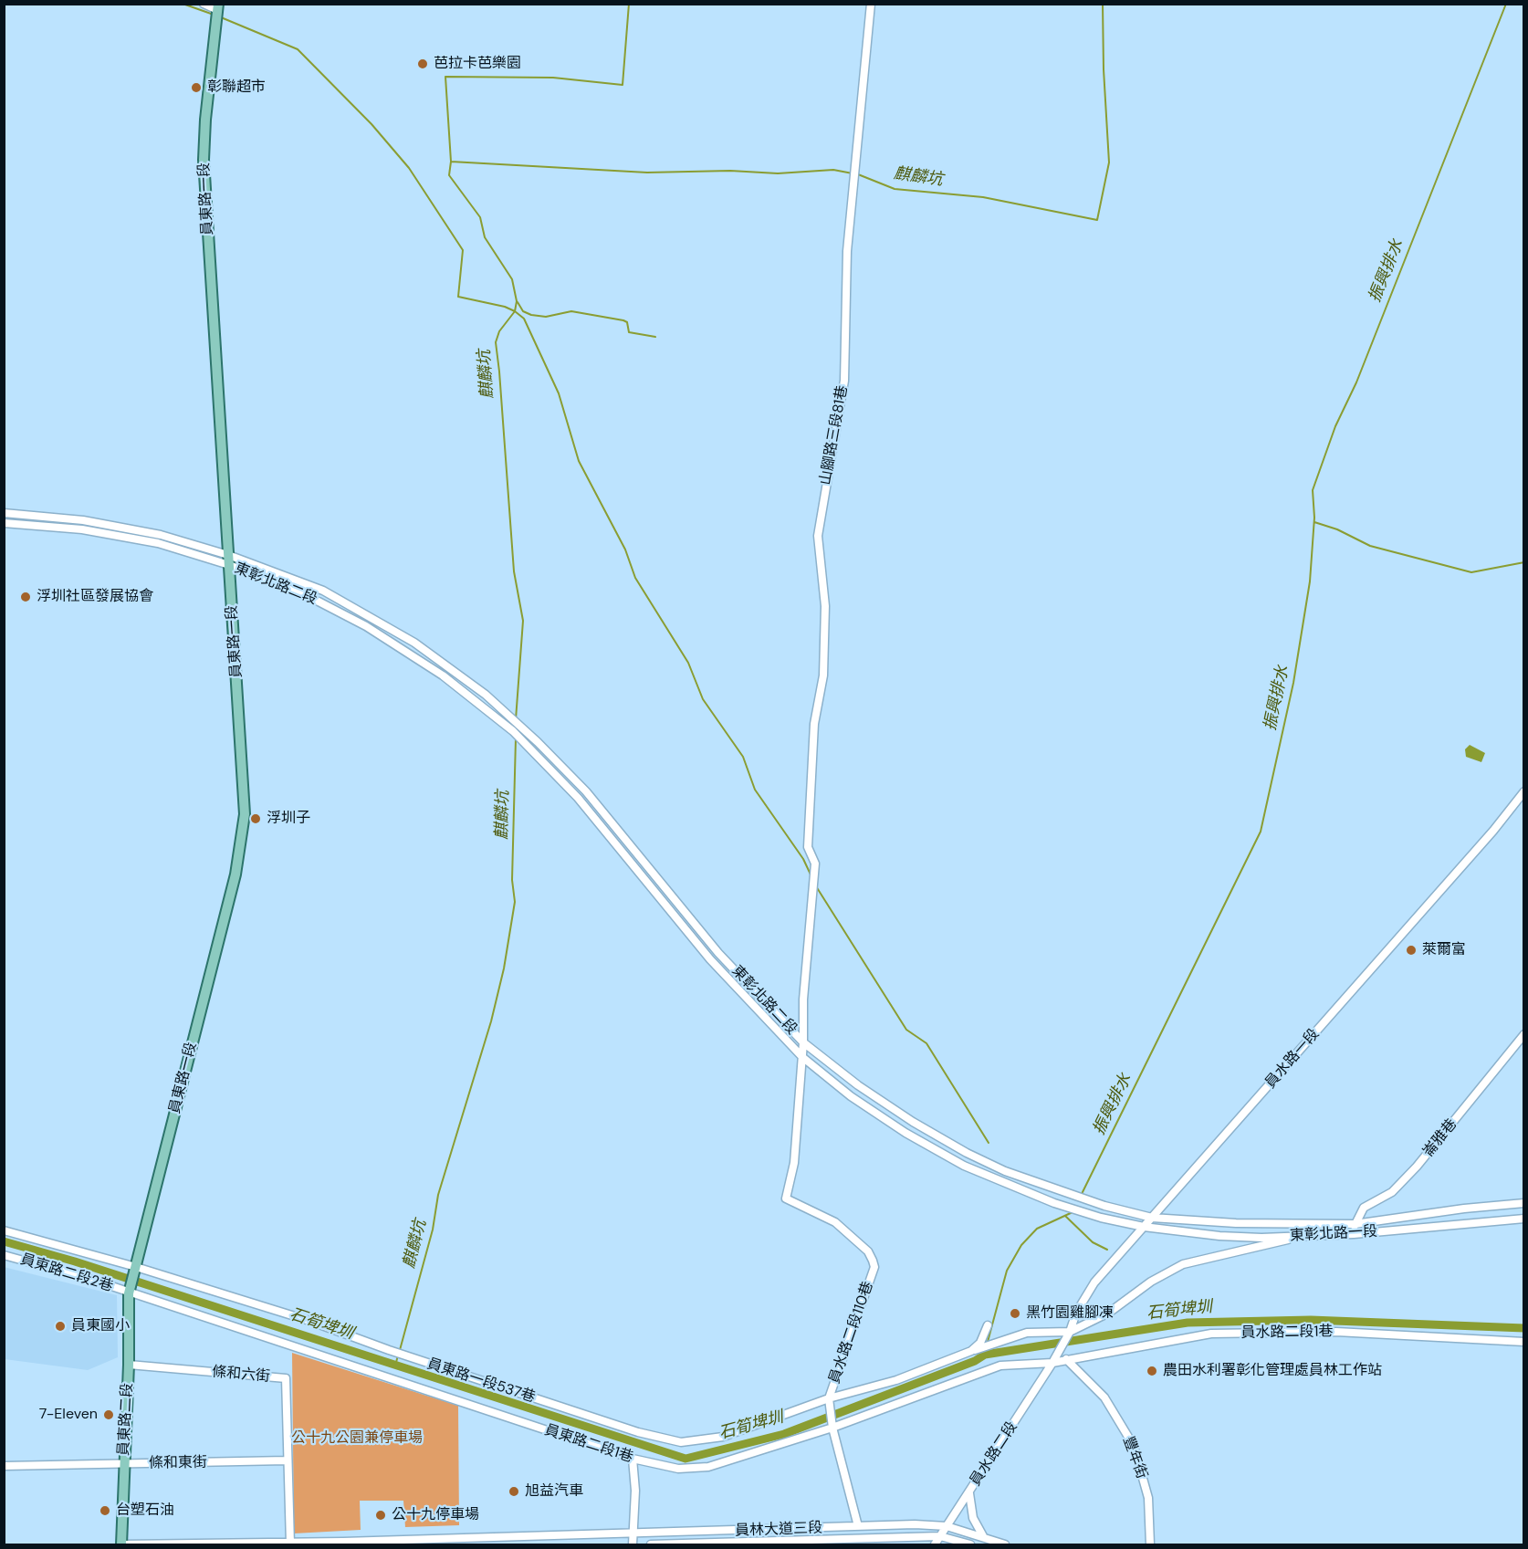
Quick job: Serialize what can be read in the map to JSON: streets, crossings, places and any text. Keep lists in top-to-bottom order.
{
  "streets": {
    "main road": ["員東路一段", "員東路二段"],
    "street": [
      "山腳路三段81巷",
      "東彰北路二段",
      "員水路一段",
      "崙雅巷",
      "東彰北路一段",
      "員東路二段2巷",
      "員水路二段110巷",
      "員水路二段1巷",
      "條和六街",
      "員東路一段537巷",
      "員東路二段1巷",
      "員水路二段",
      "豐年街",
      "條和東街",
      "員林大道三段"
    ]
  },
  "crossings": [
    ["員東路一段", "東彰北路二段"],
    ["員東路一段", "員東路二段2巷"],
    ["員東路一段", "員東路一段537巷"],
    ["員東路一段", "員東路二段"],
    ["員東路一段", "員東路二段1巷"],
    ["山腳路三段81巷", "東彰北路二段"],
    ["山腳路三段81巷", "員水路二段110巷"],
    ["東彰北路二段", "員水路一段"],
    ["東彰北路二段", "東彰北路一段"],
    ["員水路一段", "東彰北路一段"],
    ["員水路一段", "員東路一段537巷"],
    ["員水路一段", "員水路二段"],
    ["崙雅巷", "東彰北路一段"],
    ["員東路二段2巷", "員東路二段"],
    ["員東路二段2巷", "員東路二段1巷"],
    ["員水路二段110巷", "員東路一段537巷"],
    ["員水路二段1巷", "員東路二段1巷"],
    ["員水路二段1巷", "員水路二段"],
    ["員水路二段1巷", "豐年街"],
    ["條和六街", "員東路二段"],
    ["條和六街", "條和東街"],
    ["條和六街", "員林大道三段"],
    ["員東路一段537巷", "員水路二段"],
    ["員東路二段", "員東路二段1巷"],
    ["員東路二段", "條和東街"],
    ["員東路二段", "員林大道三段"],
    ["員東路二段1巷", "員水路二段"],
    ["員水路二段", "員林大道三段"]
  ],
  "water": ["麒麟坑", "振興排水", "石筍埤圳"],
  "parks": ["公十九公園兼停車場"],
  "places": [
    "芭拉卡芭樂園",
    "彰聯超市",
    "浮圳社區發展協會",
    "浮圳子",
    "萊爾富",
    "黑竹園雞腳凍",
    "員東國小",
    "農田水利署彰化管理處員林工作站",
    "7-Eleven",
    "旭益汽車",
    "台塑石油",
    "公十九停車場"
  ]
}
